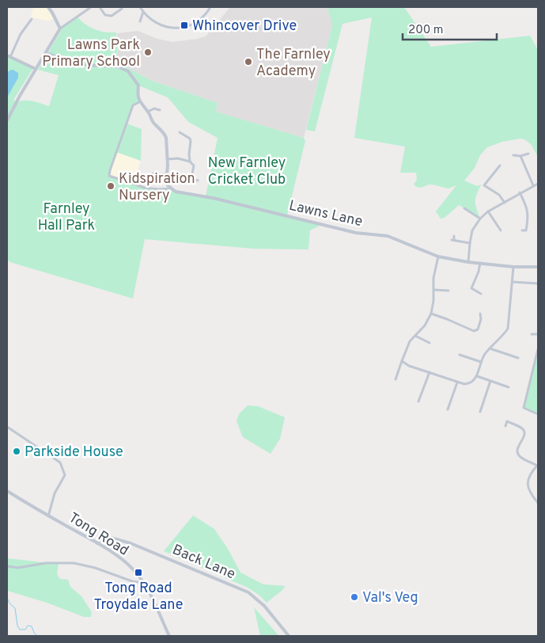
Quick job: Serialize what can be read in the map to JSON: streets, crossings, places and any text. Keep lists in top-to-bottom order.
{
  "streets": {
    "street": ["Lawns Lane", "Tong Road", "Back Lane"]
  },
  "crossings": [
    ["Tong Road", "Back Lane"]
  ],
  "parks": ["New Farnley Cricket Club", "Farnley Hall Park"],
  "places": {
    "transit": ["Whincover Drive", "Tong Road Troydale Lane"],
    "other": [
      "Lawns Park Primary School",
      "The Farnley Academy",
      "Kidspiration Nursery",
      "Parkside House",
      "Val's Veg"
    ]
  },
  "scale_bar": "200 m"
}
